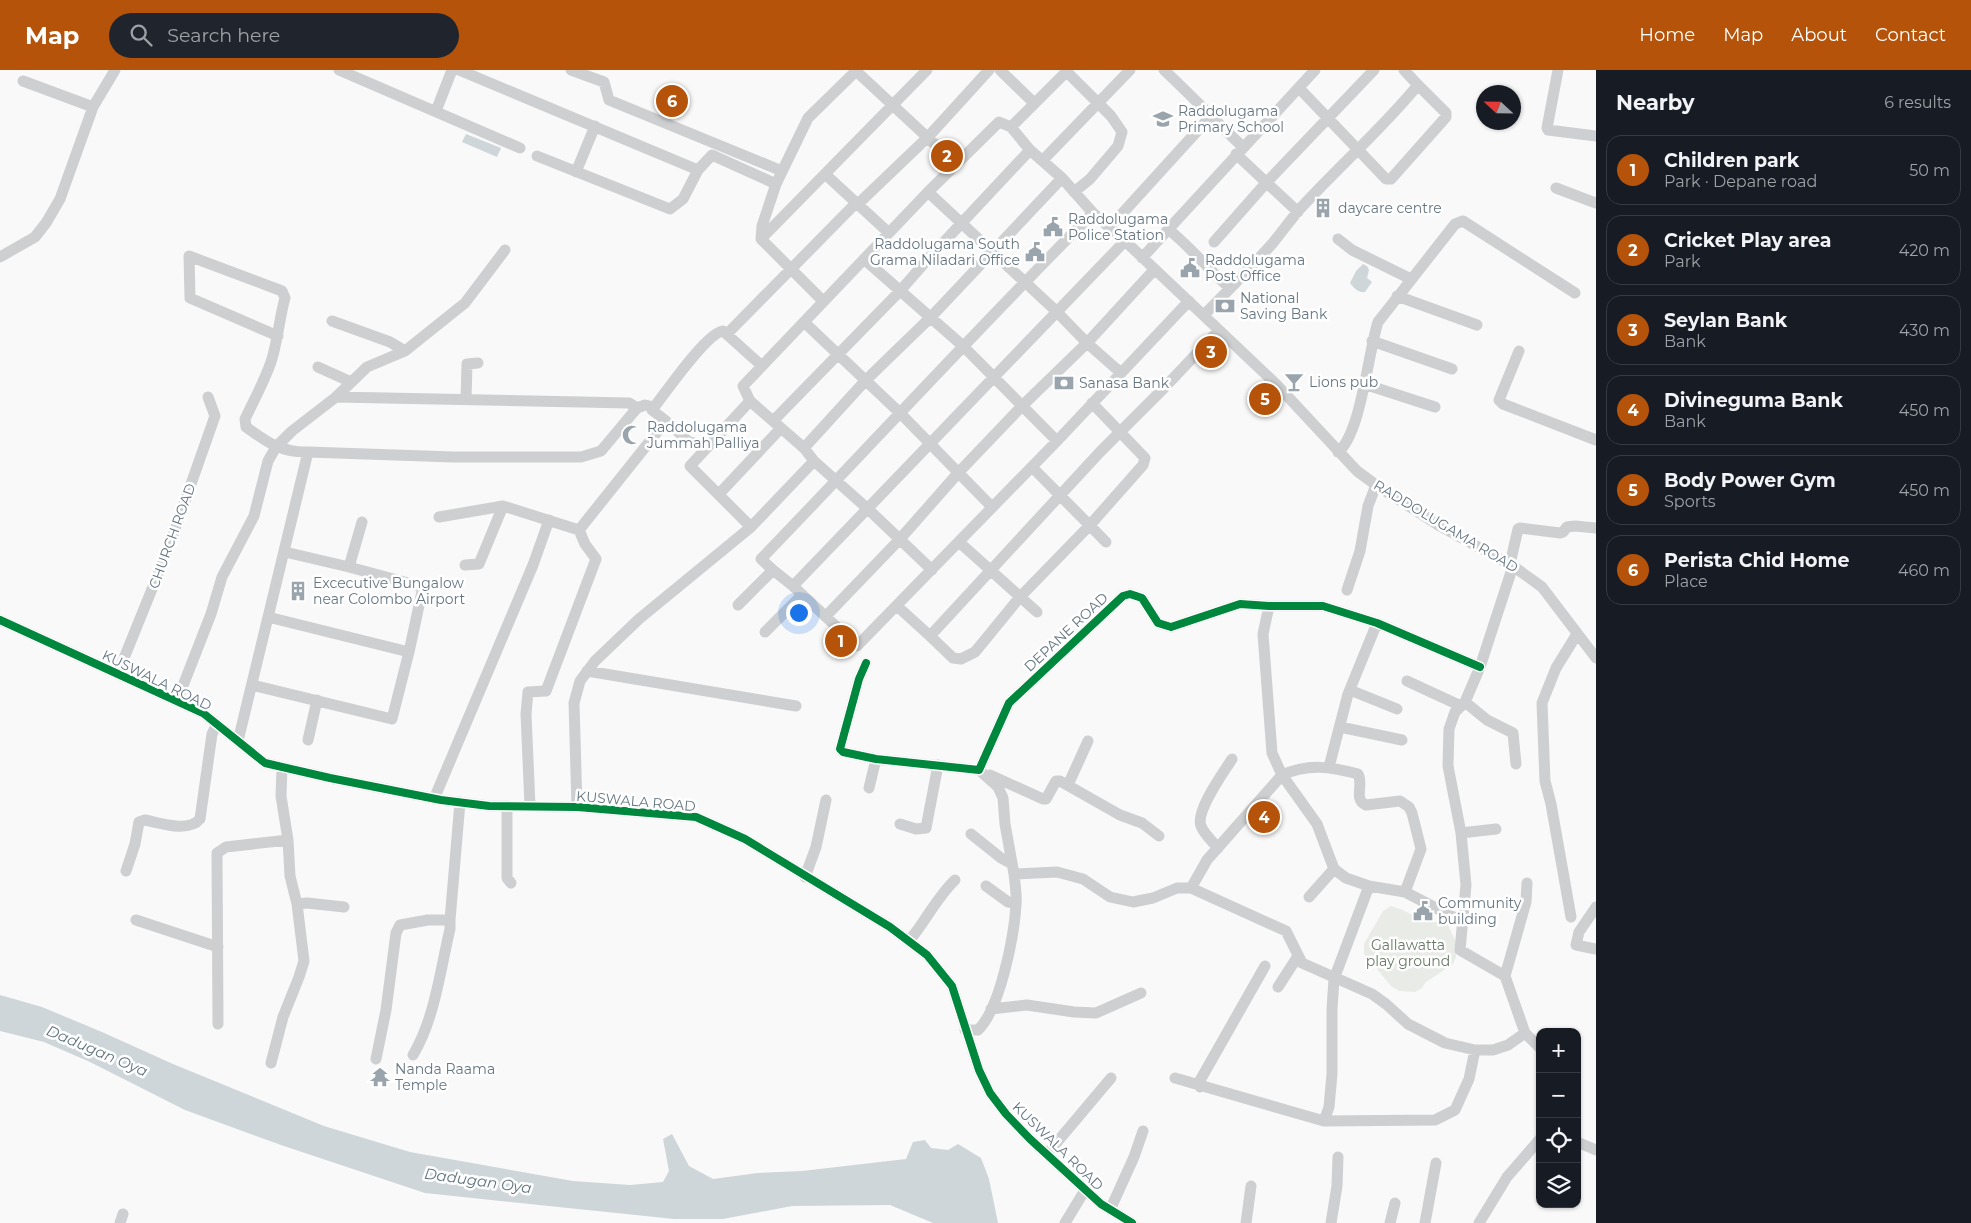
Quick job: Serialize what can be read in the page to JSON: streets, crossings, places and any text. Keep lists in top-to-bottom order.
{
  "streets": {
    "street": [
      "RADDOLUGAMA ROAD",
      "CHURCH ROAD",
      "DEPANE ROAD",
      "KUSWALA ROAD"
    ]
  },
  "crossings": [
    ["CHURCH ROAD", "KUSWALA ROAD"]
  ],
  "water": ["Dadugan Oya"],
  "parks": ["Gallawatta play ground"],
  "places": {
    "school or university": ["Raddolugama Primary School"],
    "building": ["daycare centre", "Excecutive Bungalow near Colombo Airport"],
    "public building": [
      "Raddolugama Police Station",
      "Raddolugama South Grama Niladari Office",
      "Raddolugama Post Office",
      "Community building"
    ],
    "bank": ["National Saving Bank", "Sanasa Bank"],
    "bar": ["Lions pub"],
    "mosque": ["Raddolugama Jummah Palliya"],
    "temple": ["Nanda Raama Temple"]
  },
  "north": "left",
  "page": {
    "header": "Map",
    "search": "Search here",
    "nav": [
      "Home",
      "Map",
      "About",
      "Contact"
    ],
    "heading": ["Nearby", "6 results"],
    "pins": [
      "6",
      "2",
      "3",
      "5",
      "1",
      "4"
    ],
    "list": [
      {
        "mark": "1",
        "name": "Children park",
        "note": "Park · Depane road",
        "value": "50 m"
      },
      {
        "mark": "2",
        "name": "Cricket Play area",
        "note": "Park",
        "value": "420 m"
      },
      {
        "mark": "3",
        "name": "Seylan Bank",
        "note": "Bank",
        "value": "430 m"
      },
      {
        "mark": "4",
        "name": "Divineguma Bank",
        "note": "Bank",
        "value": "450 m"
      },
      {
        "mark": "5",
        "name": "Body Power Gym",
        "note": "Sports",
        "value": "450 m"
      },
      {
        "mark": "6",
        "name": "Perista Chid Home",
        "note": "Place",
        "value": "460 m"
      }
    ],
    "map_buttons": ["+", "−"]
  }
}
